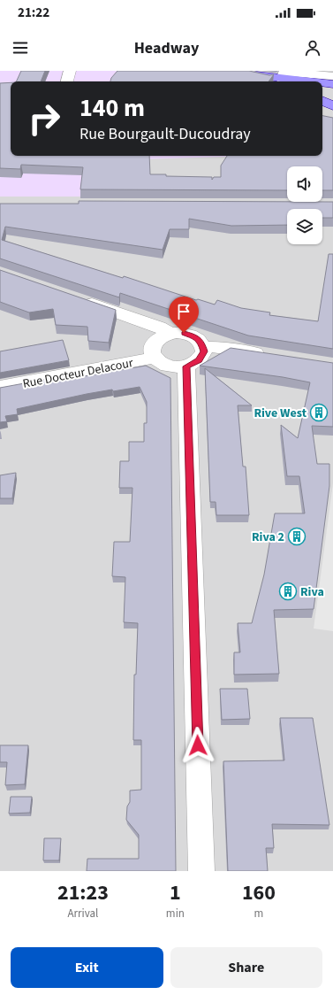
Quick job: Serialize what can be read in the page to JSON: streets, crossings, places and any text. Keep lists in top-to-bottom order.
{
  "streets": {
    "street": ["Rue Docteur Delacour"]
  },
  "places": {
    "building": ["Rive West", "Riva 2", "Riva"]
  },
  "page": {
    "status": "21:22",
    "header": "Headway",
    "turn": ["140 m", "Rue Bourgault-Ducoudray"],
    "eta": [
      "21:23",
      "Arrival",
      "1",
      "min",
      "160",
      "m"
    ],
    "buttons": ["Exit", "Share"]
  }
}
